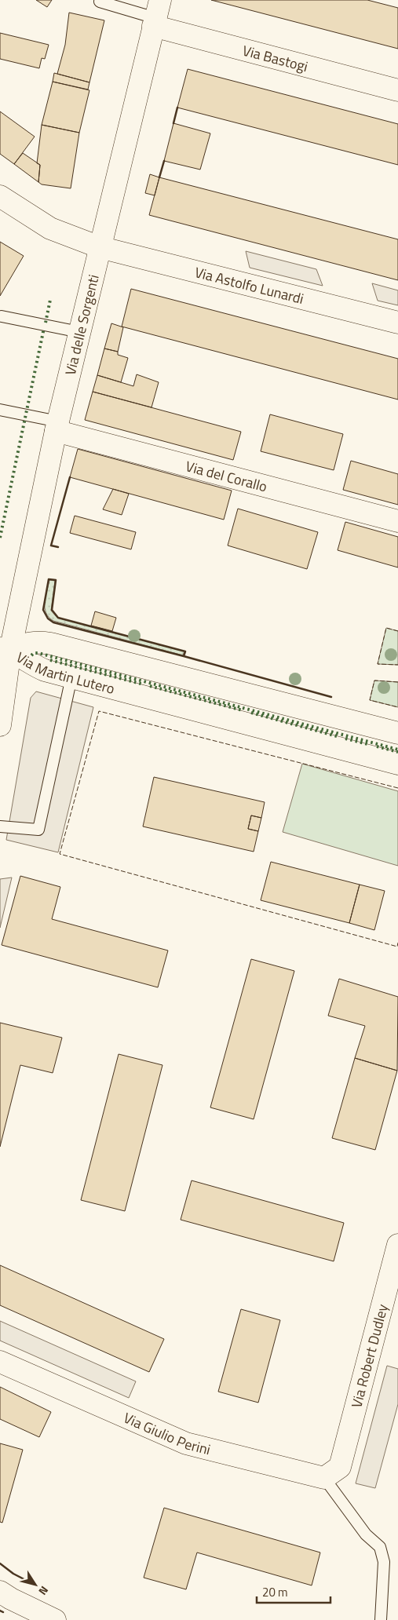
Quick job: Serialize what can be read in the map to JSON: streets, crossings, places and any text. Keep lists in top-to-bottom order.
{
  "streets": {
    "street": [
      "Via Bastogi",
      "Via Astolfo Lunardi",
      "Via delle Sorgenti",
      "Via del Corallo",
      "Via Martin Lutero",
      "Via Robert Dudley",
      "Via Giulio Perini"
    ]
  },
  "crossings": [
    ["Via Bastogi", "Via delle Sorgenti"],
    ["Via Astolfo Lunardi", "Via delle Sorgenti"],
    ["Via delle Sorgenti", "Via del Corallo"],
    ["Via delle Sorgenti", "Via Martin Lutero"],
    ["Via Robert Dudley", "Via Giulio Perini"]
  ],
  "scale_bar": "20 m",
  "north": "bottom right"
}
